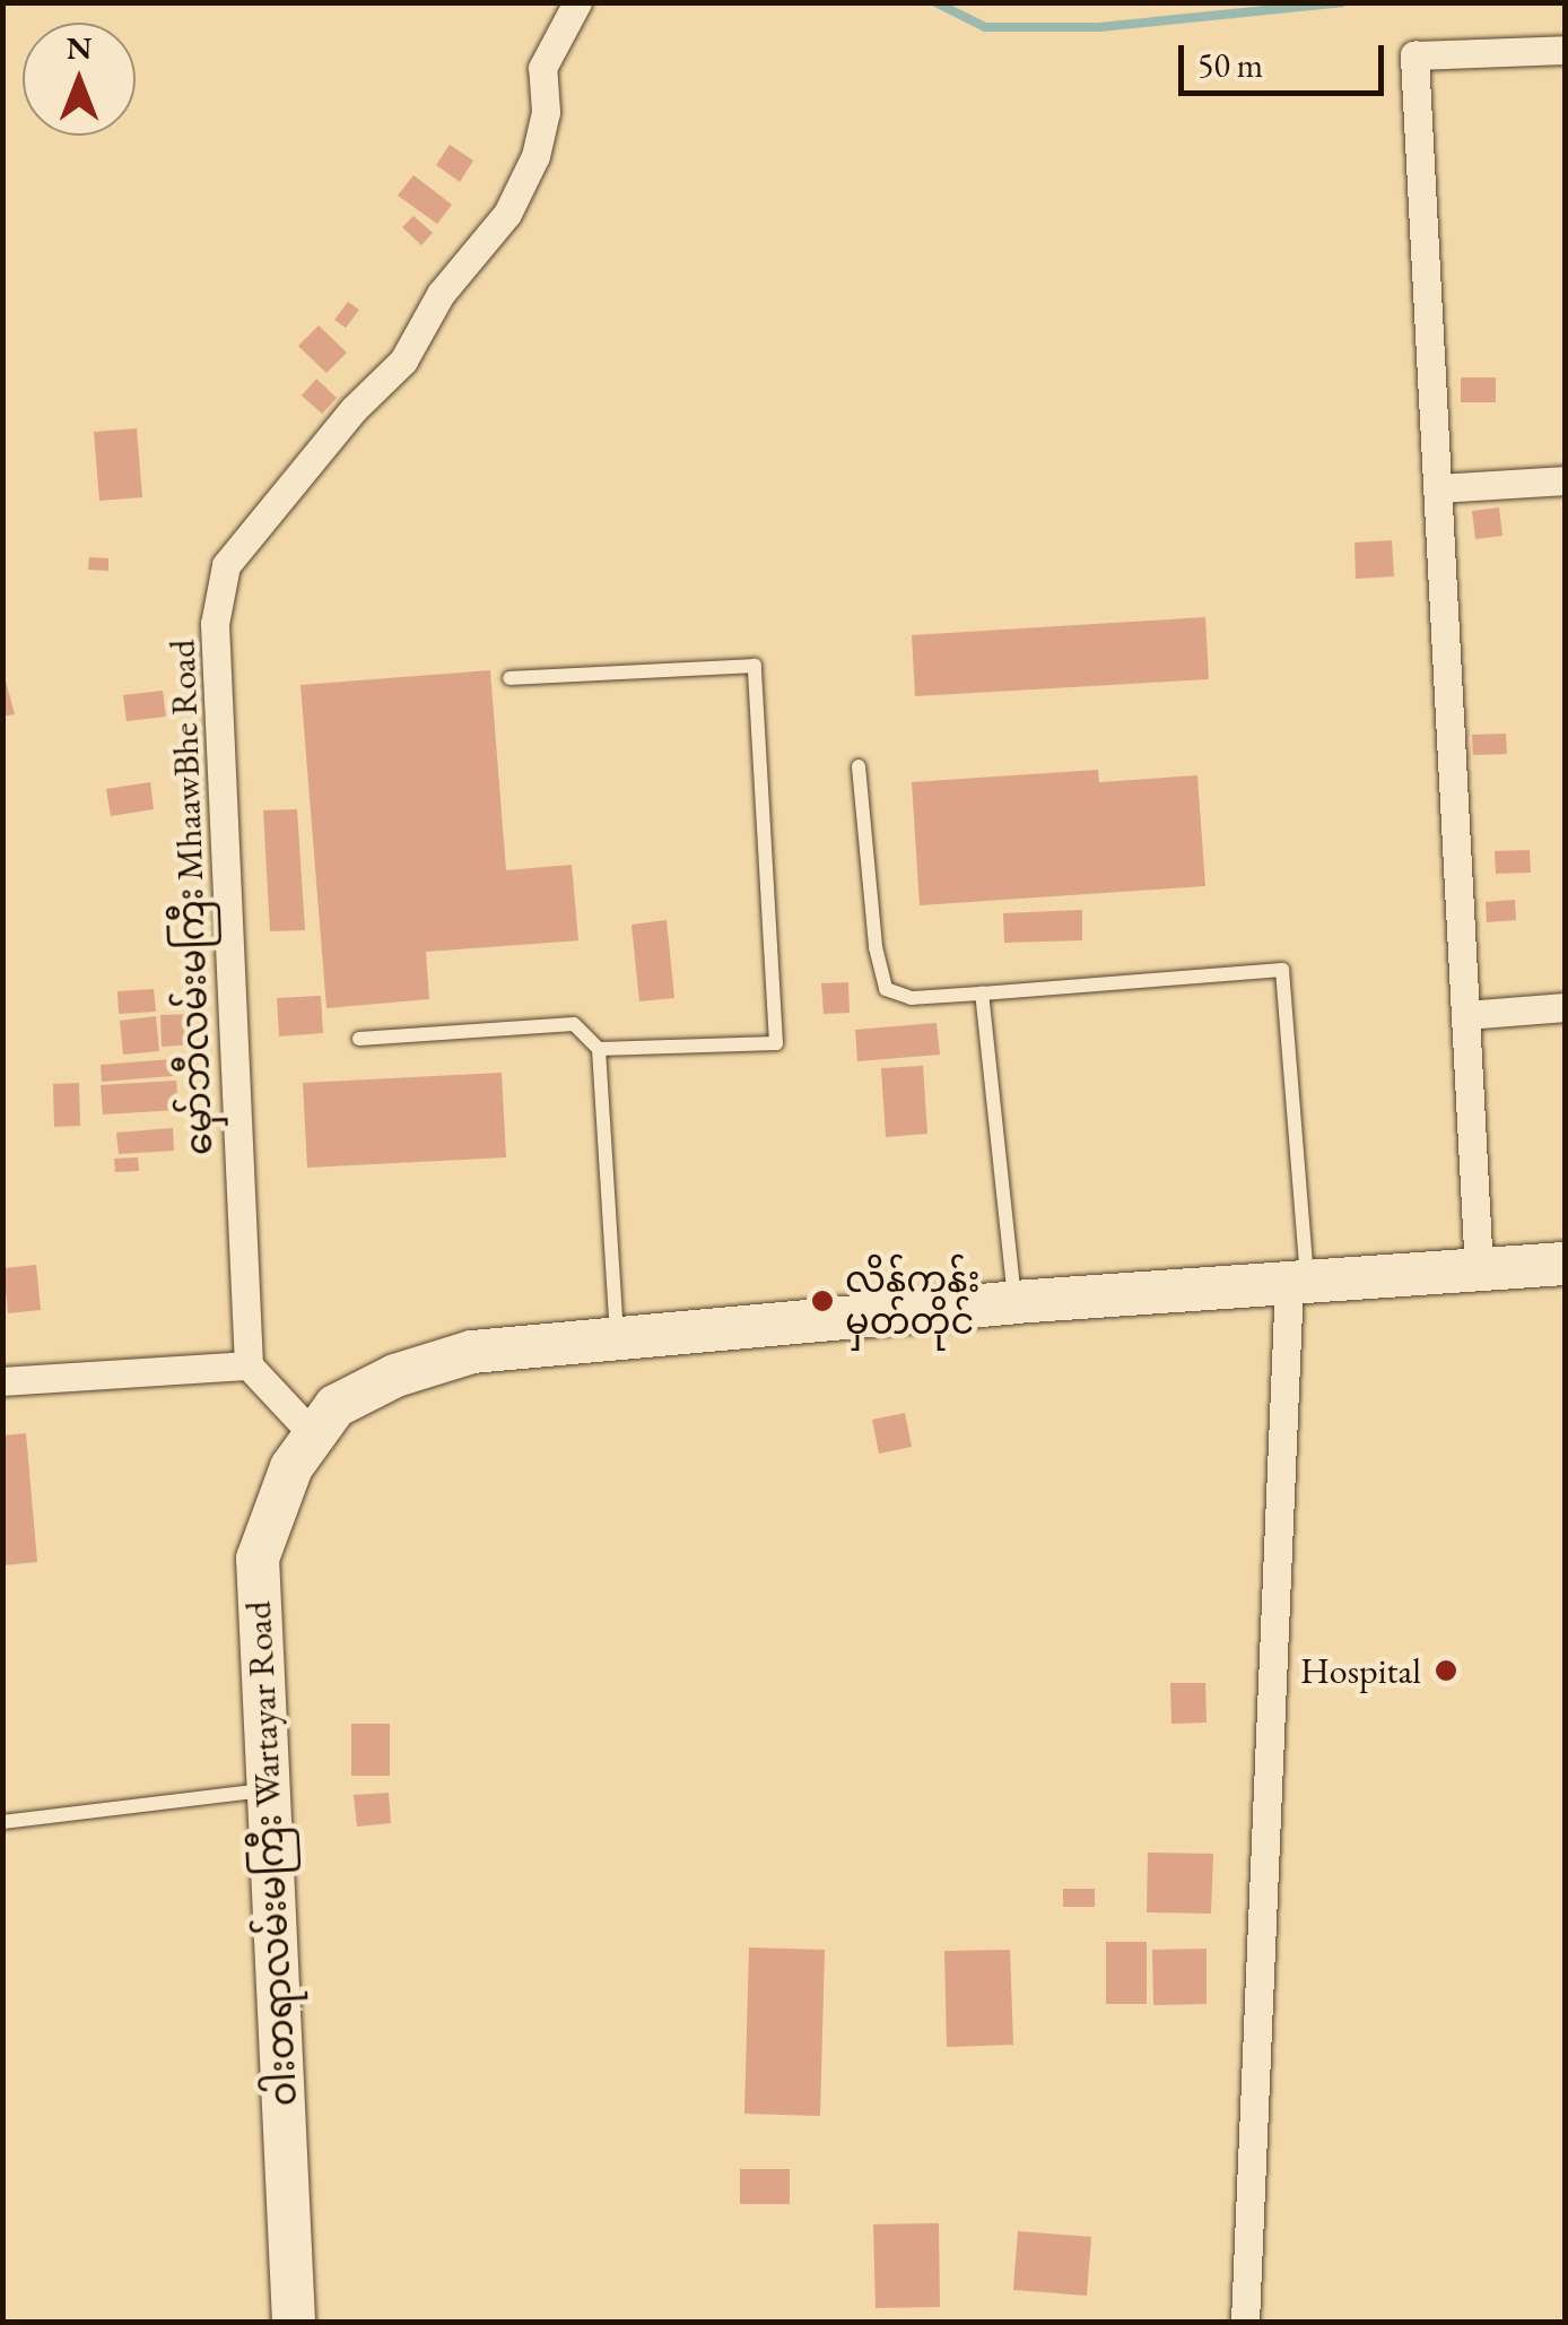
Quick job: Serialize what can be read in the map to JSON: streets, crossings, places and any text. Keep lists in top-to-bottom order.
{
  "streets": {
    "street": ["မှော်ဘီလမ်းမကြီး MhaawBhe Road", "ဝါးတရာလမ်းမကြီး Wartayar Road"]
  },
  "places": ["လိန်ကုန်း မှတ်တိုင်", "Hospital"],
  "scale_bar": "50 m",
  "north": "top"
}
